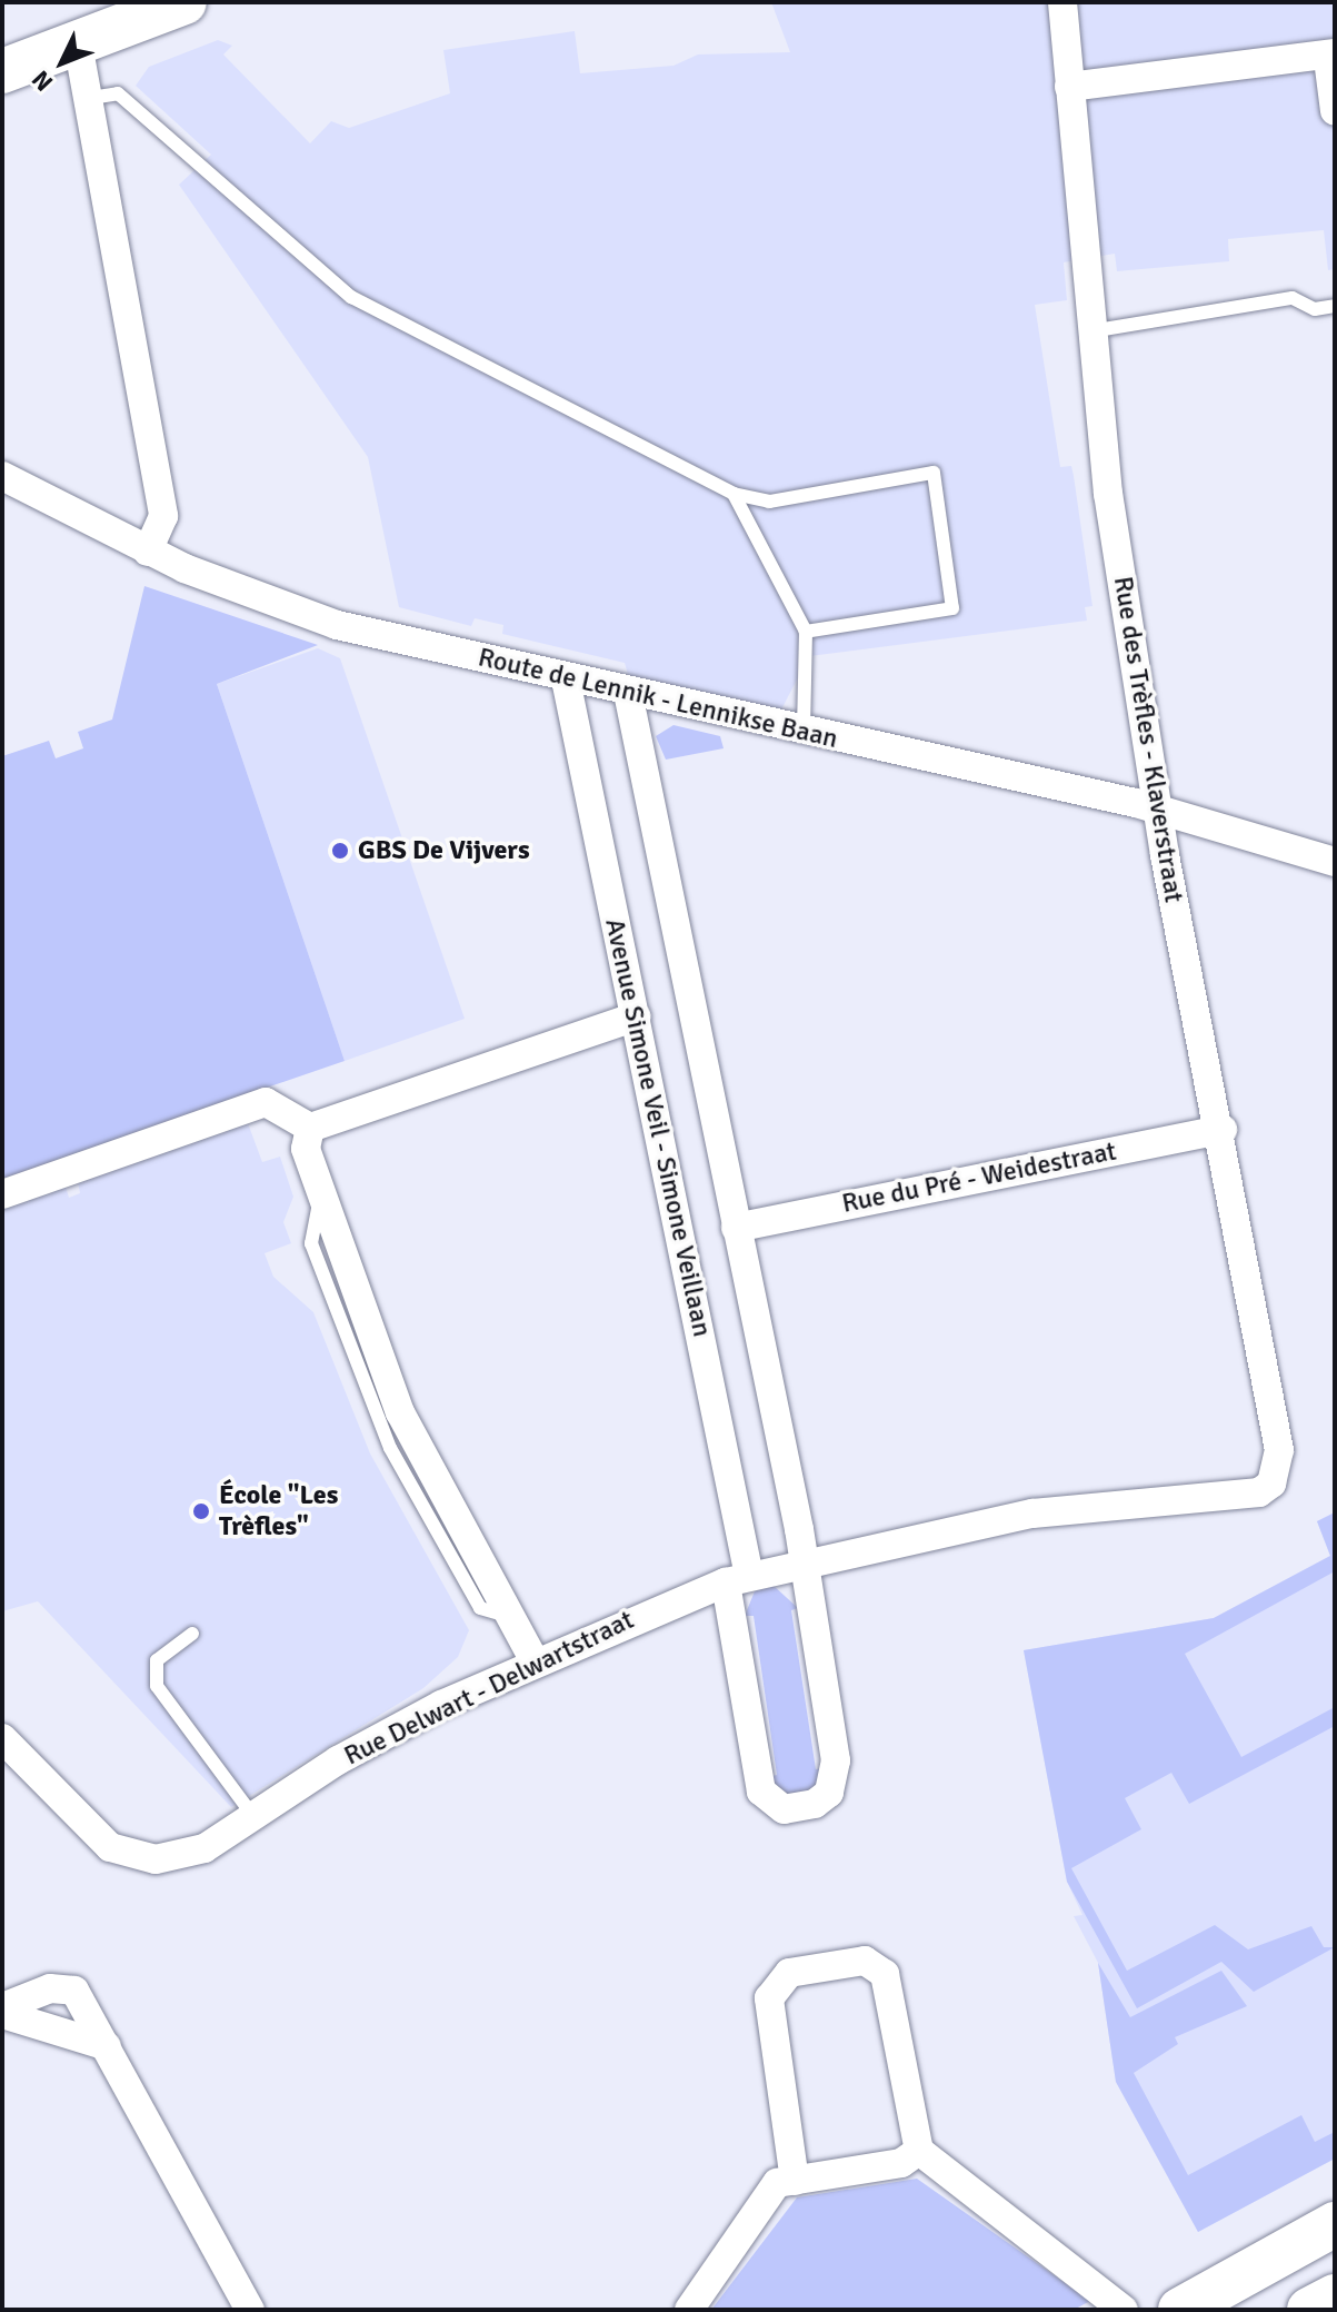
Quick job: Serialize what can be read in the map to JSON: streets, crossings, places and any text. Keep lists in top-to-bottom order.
{
  "streets": {
    "street": [
      "Route de Lennik - Lennikse Baan",
      "Rue des Trèfles - Klaverstraat",
      "Avenue Simone Veil - Simone Veillaan",
      "Rue du Pré - Weidestraat",
      "Rue Delwart - Delwartstraat"
    ]
  },
  "crossings": [
    ["Route de Lennik - Lennikse Baan", "Rue des Trèfles - Klaverstraat"],
    ["Route de Lennik - Lennikse Baan", "Avenue Simone Veil - Simone Veillaan"],
    ["Rue des Trèfles - Klaverstraat", "Rue du Pré - Weidestraat"],
    ["Rue des Trèfles - Klaverstraat", "Rue Delwart - Delwartstraat"],
    ["Avenue Simone Veil - Simone Veillaan", "Rue du Pré - Weidestraat"],
    ["Avenue Simone Veil - Simone Veillaan", "Rue Delwart - Delwartstraat"]
  ],
  "places": ["GBS De Vijvers", "École \"Les Trèfles\""],
  "north": "bottom left"
}
